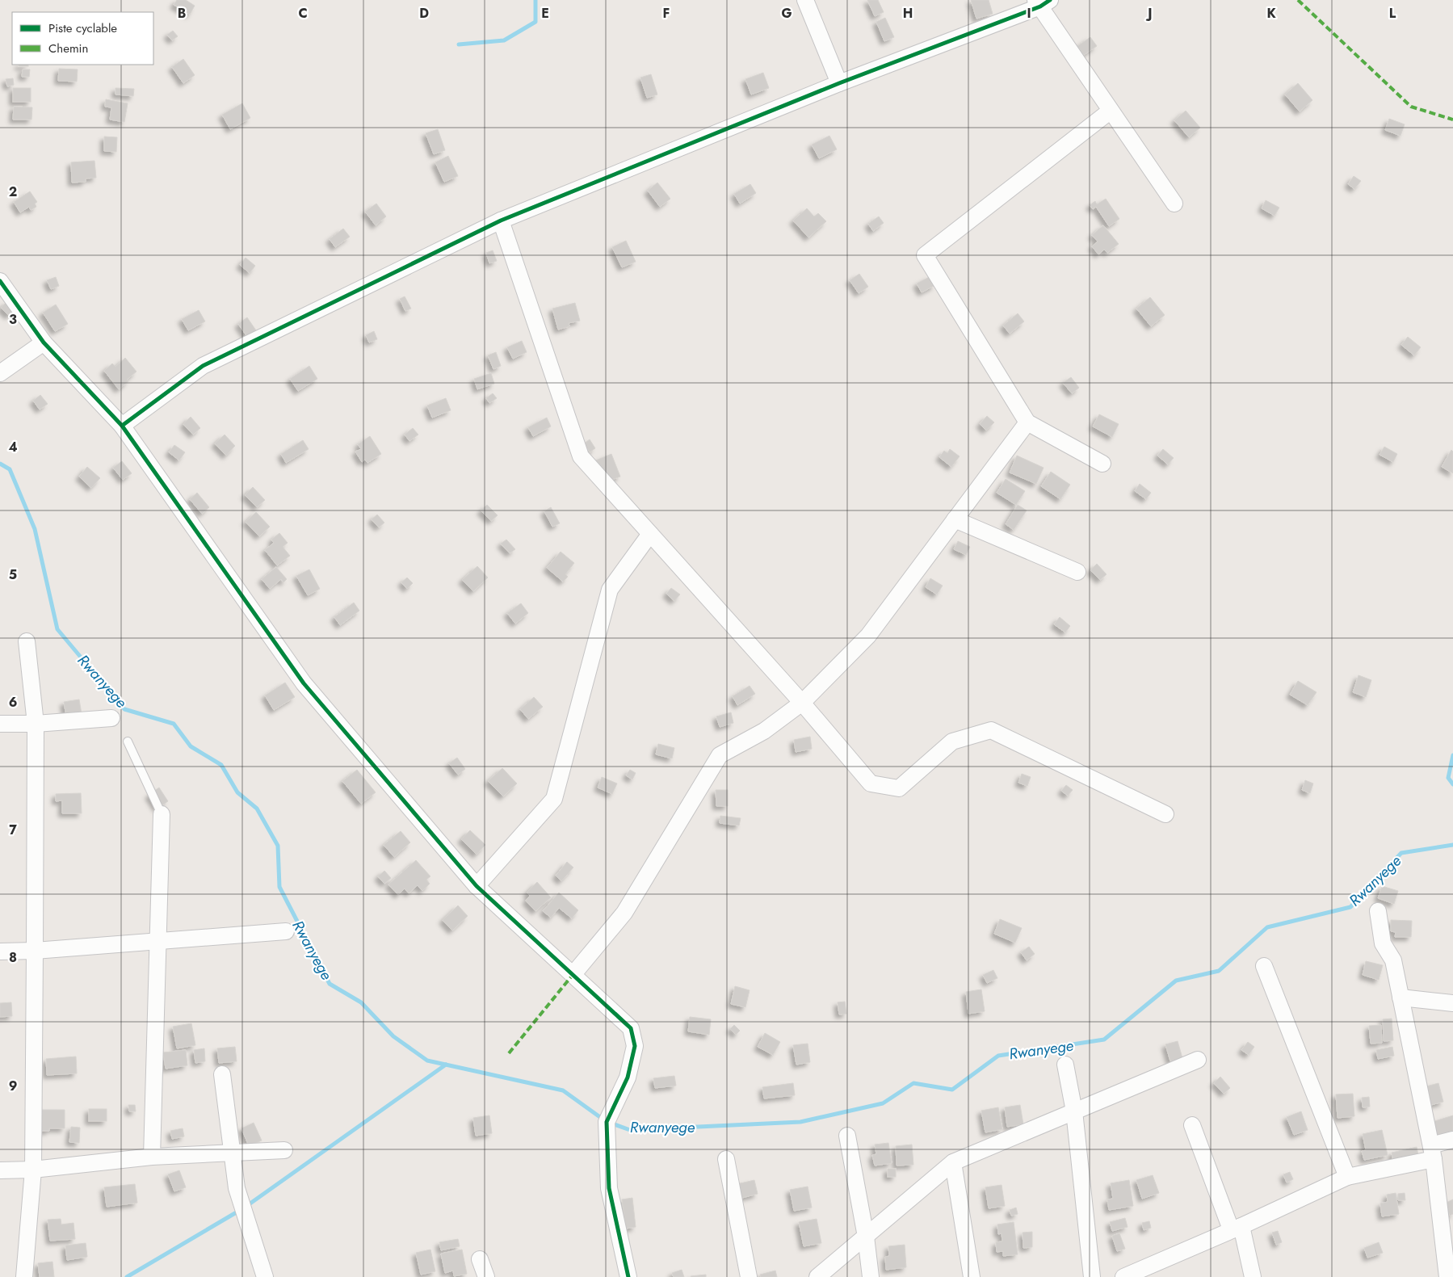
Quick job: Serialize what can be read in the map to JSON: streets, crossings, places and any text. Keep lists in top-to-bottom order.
{
  "water": ["Rwanyege"],
  "legend": ["Piste cyclable", "Chemin"],
  "grid": {
    "columns": [
      "B",
      "C",
      "D",
      "E",
      "F",
      "G",
      "H",
      "I",
      "J",
      "K",
      "L"
    ],
    "rows": [
      "2",
      "3",
      "4",
      "5",
      "6",
      "7",
      "8",
      "9"
    ]
  }
}
